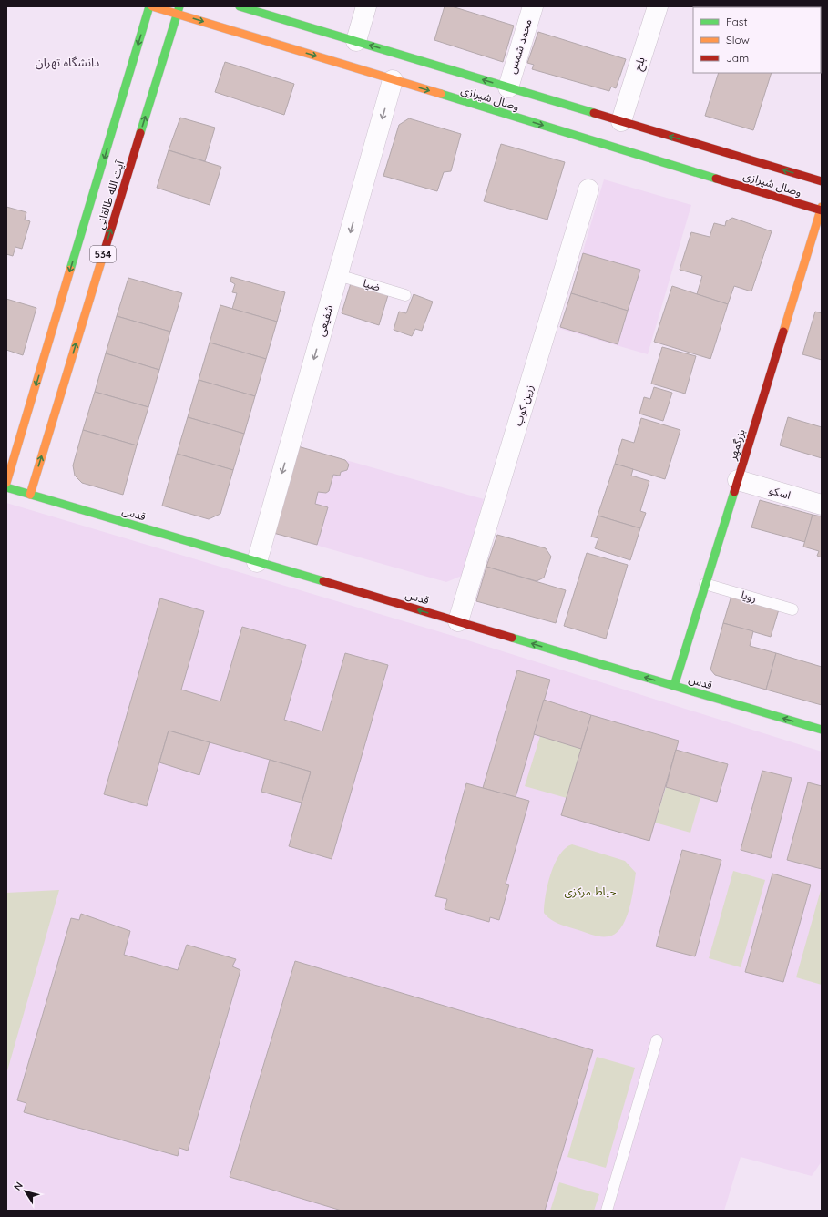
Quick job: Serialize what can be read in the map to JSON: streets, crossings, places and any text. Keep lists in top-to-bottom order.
{
  "streets": {
    "main road": [
      "وصال شیرازی",
      "آیت الله طالقانی",
      "534",
      "بزرگمهر",
      "قدس"
    ],
    "street": [
      "محمد شمس",
      "بلخ",
      "شفیعی",
      "زرین کوب",
      "اسکو"
    ],
    "lane": ["ضیا", "رویا"]
  },
  "crossings": [
    ["محمد شمس", "وصال شیرازی"],
    ["بلخ", "وصال شیرازی"],
    ["وصال شیرازی", "آیت الله طالقانی"],
    ["وصال شیرازی", "شفیعی"],
    ["وصال شیرازی", "بزرگمهر"],
    ["آیت الله طالقانی", "قدس"],
    ["ضیا", "شفیعی"],
    ["شفیعی", "قدس"],
    ["زرین کوب", "قدس"],
    ["بزرگمهر", "اسکو"],
    ["بزرگمهر", "قدس"],
    ["بزرگمهر", "رویا"]
  ],
  "one_way": ["شفیعی", "قدس"],
  "districts": ["دانشگاه تهران"],
  "parks": ["حیاط مرکزی"],
  "legend": ["Fast", "Slow", "Jam"],
  "north": "top left"
}
